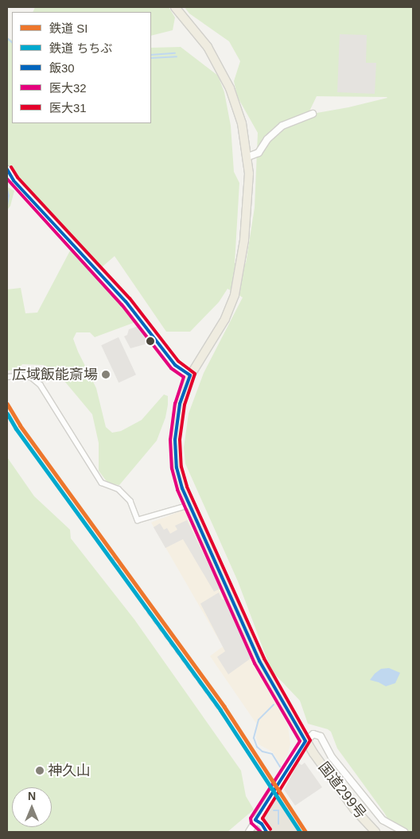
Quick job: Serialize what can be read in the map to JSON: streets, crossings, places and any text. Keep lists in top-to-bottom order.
{
  "streets": {
    "highway": ["国道299号"]
  },
  "places": ["広域飯能斎場", "神久山"],
  "lines": [
    "transit line 医大31",
    "transit line 飯30",
    "transit line 医大32",
    "rail line SI",
    "rail line ちちぶ"
  ],
  "legend": [
    "鉄道 SI",
    "鉄道 ちちぶ",
    "飯30",
    "医大32",
    "医大31"
  ],
  "north": "top"
}
